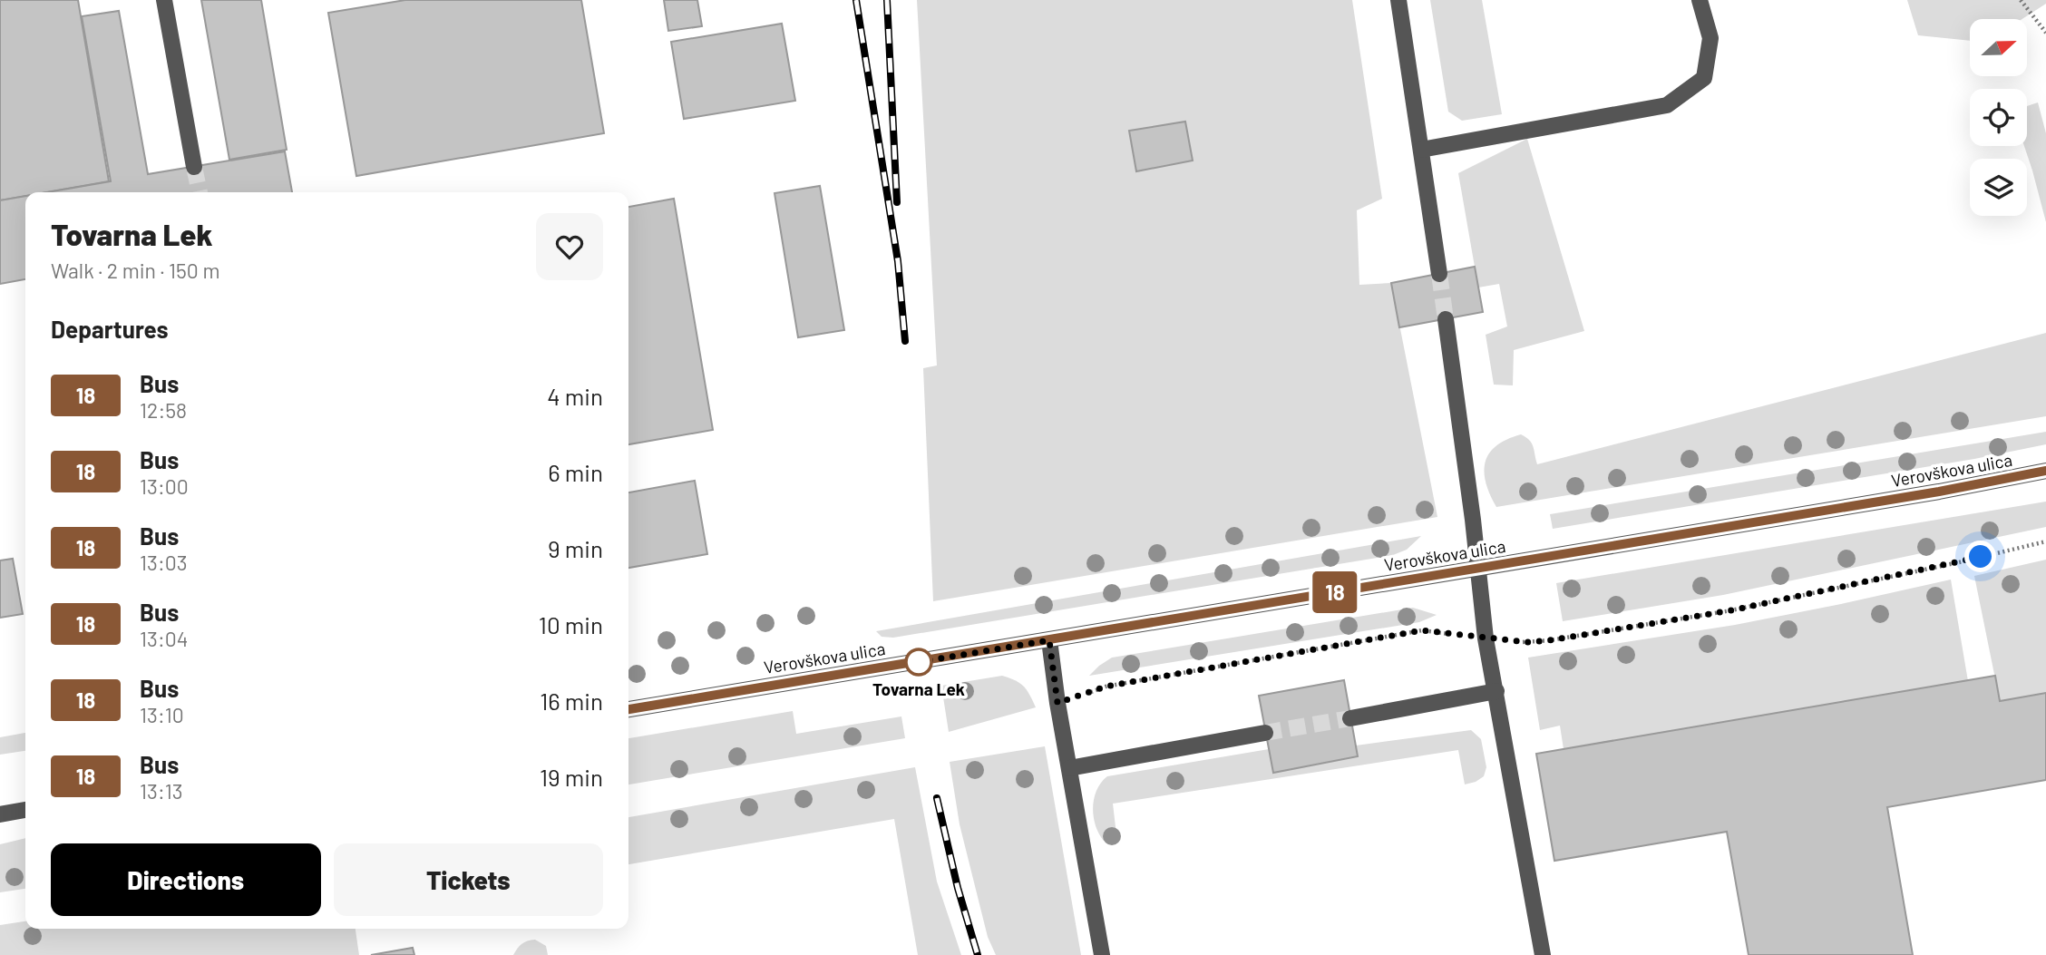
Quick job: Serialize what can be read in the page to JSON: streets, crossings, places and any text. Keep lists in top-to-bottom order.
{
  "streets": {
    "street": ["Verovškova ulica"]
  },
  "places": ["Tovarna Lek"],
  "lines": ["bus line 18"],
  "north": "right",
  "page": {
    "on_map": "18",
    "heading": [
      ["Tovarna Lek", "Walk · 2 min · 150 m"],
      "Departures"
    ],
    "list": [
      {
        "mark": "18",
        "name": "Bus",
        "note": "12:58",
        "value": "4 min"
      },
      {
        "mark": "18",
        "name": "Bus",
        "note": "13:00",
        "value": "6 min"
      },
      {
        "mark": "18",
        "name": "Bus",
        "note": "13:03",
        "value": "9 min"
      },
      {
        "mark": "18",
        "name": "Bus",
        "note": "13:04",
        "value": "10 min"
      },
      {
        "mark": "18",
        "name": "Bus",
        "note": "13:10",
        "value": "16 min"
      },
      {
        "mark": "18",
        "name": "Bus",
        "note": "13:13",
        "value": "19 min"
      }
    ],
    "buttons": ["Directions", "Tickets"]
  }
}
